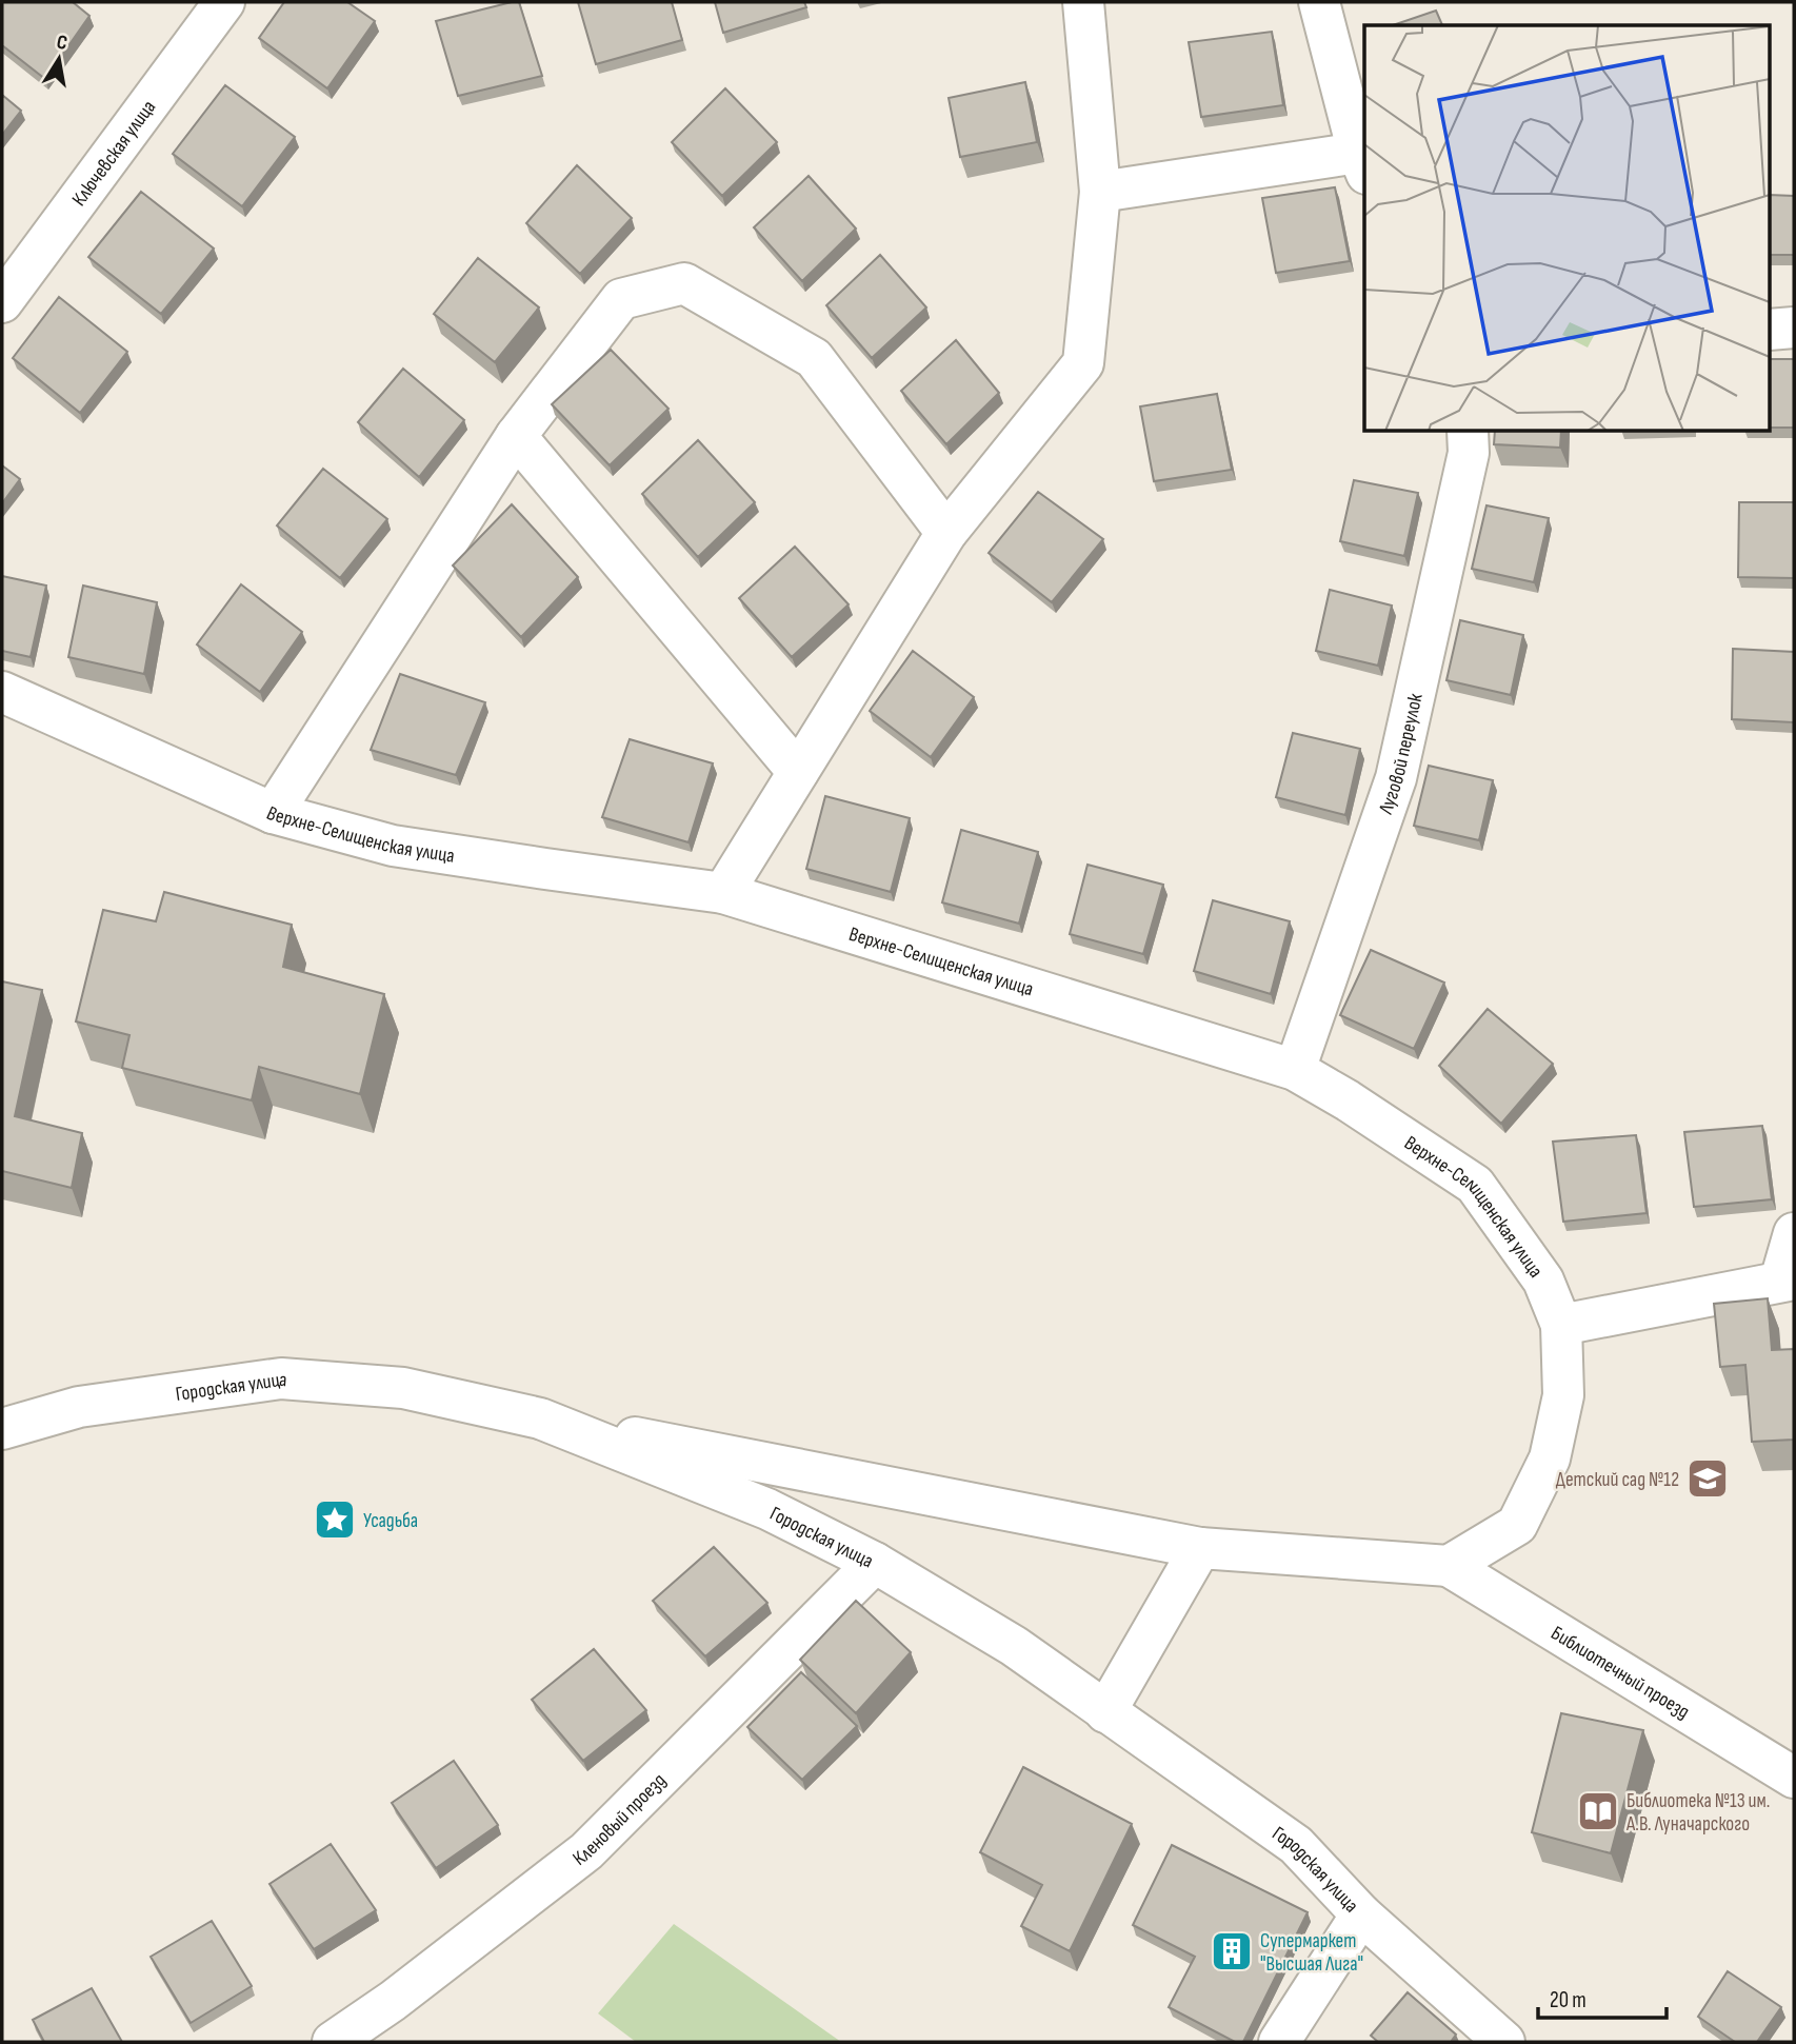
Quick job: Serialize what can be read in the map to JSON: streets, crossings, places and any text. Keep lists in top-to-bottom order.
{
  "streets": {
    "street": [
      "Ключевская улица",
      "Луговой переулок",
      "Верхне-Селищенская улица",
      "Городская улица",
      "Библиотечный проезд",
      "Кленовый проезд"
    ]
  },
  "crossings": [
    ["Луговой переулок", "Верхне-Селищенская улица"],
    ["Городская улица", "Кленовый проезд"]
  ],
  "places": {
    "school or university": ["Детский сад №12"],
    "place": ["Усадьба"],
    "library": ["Библиотека №13 им. А.В. Луначарского"],
    "building": ["Супермаркет \"Высшая Лига\""]
  },
  "scale_bar": "20 m",
  "north": "top"
}
